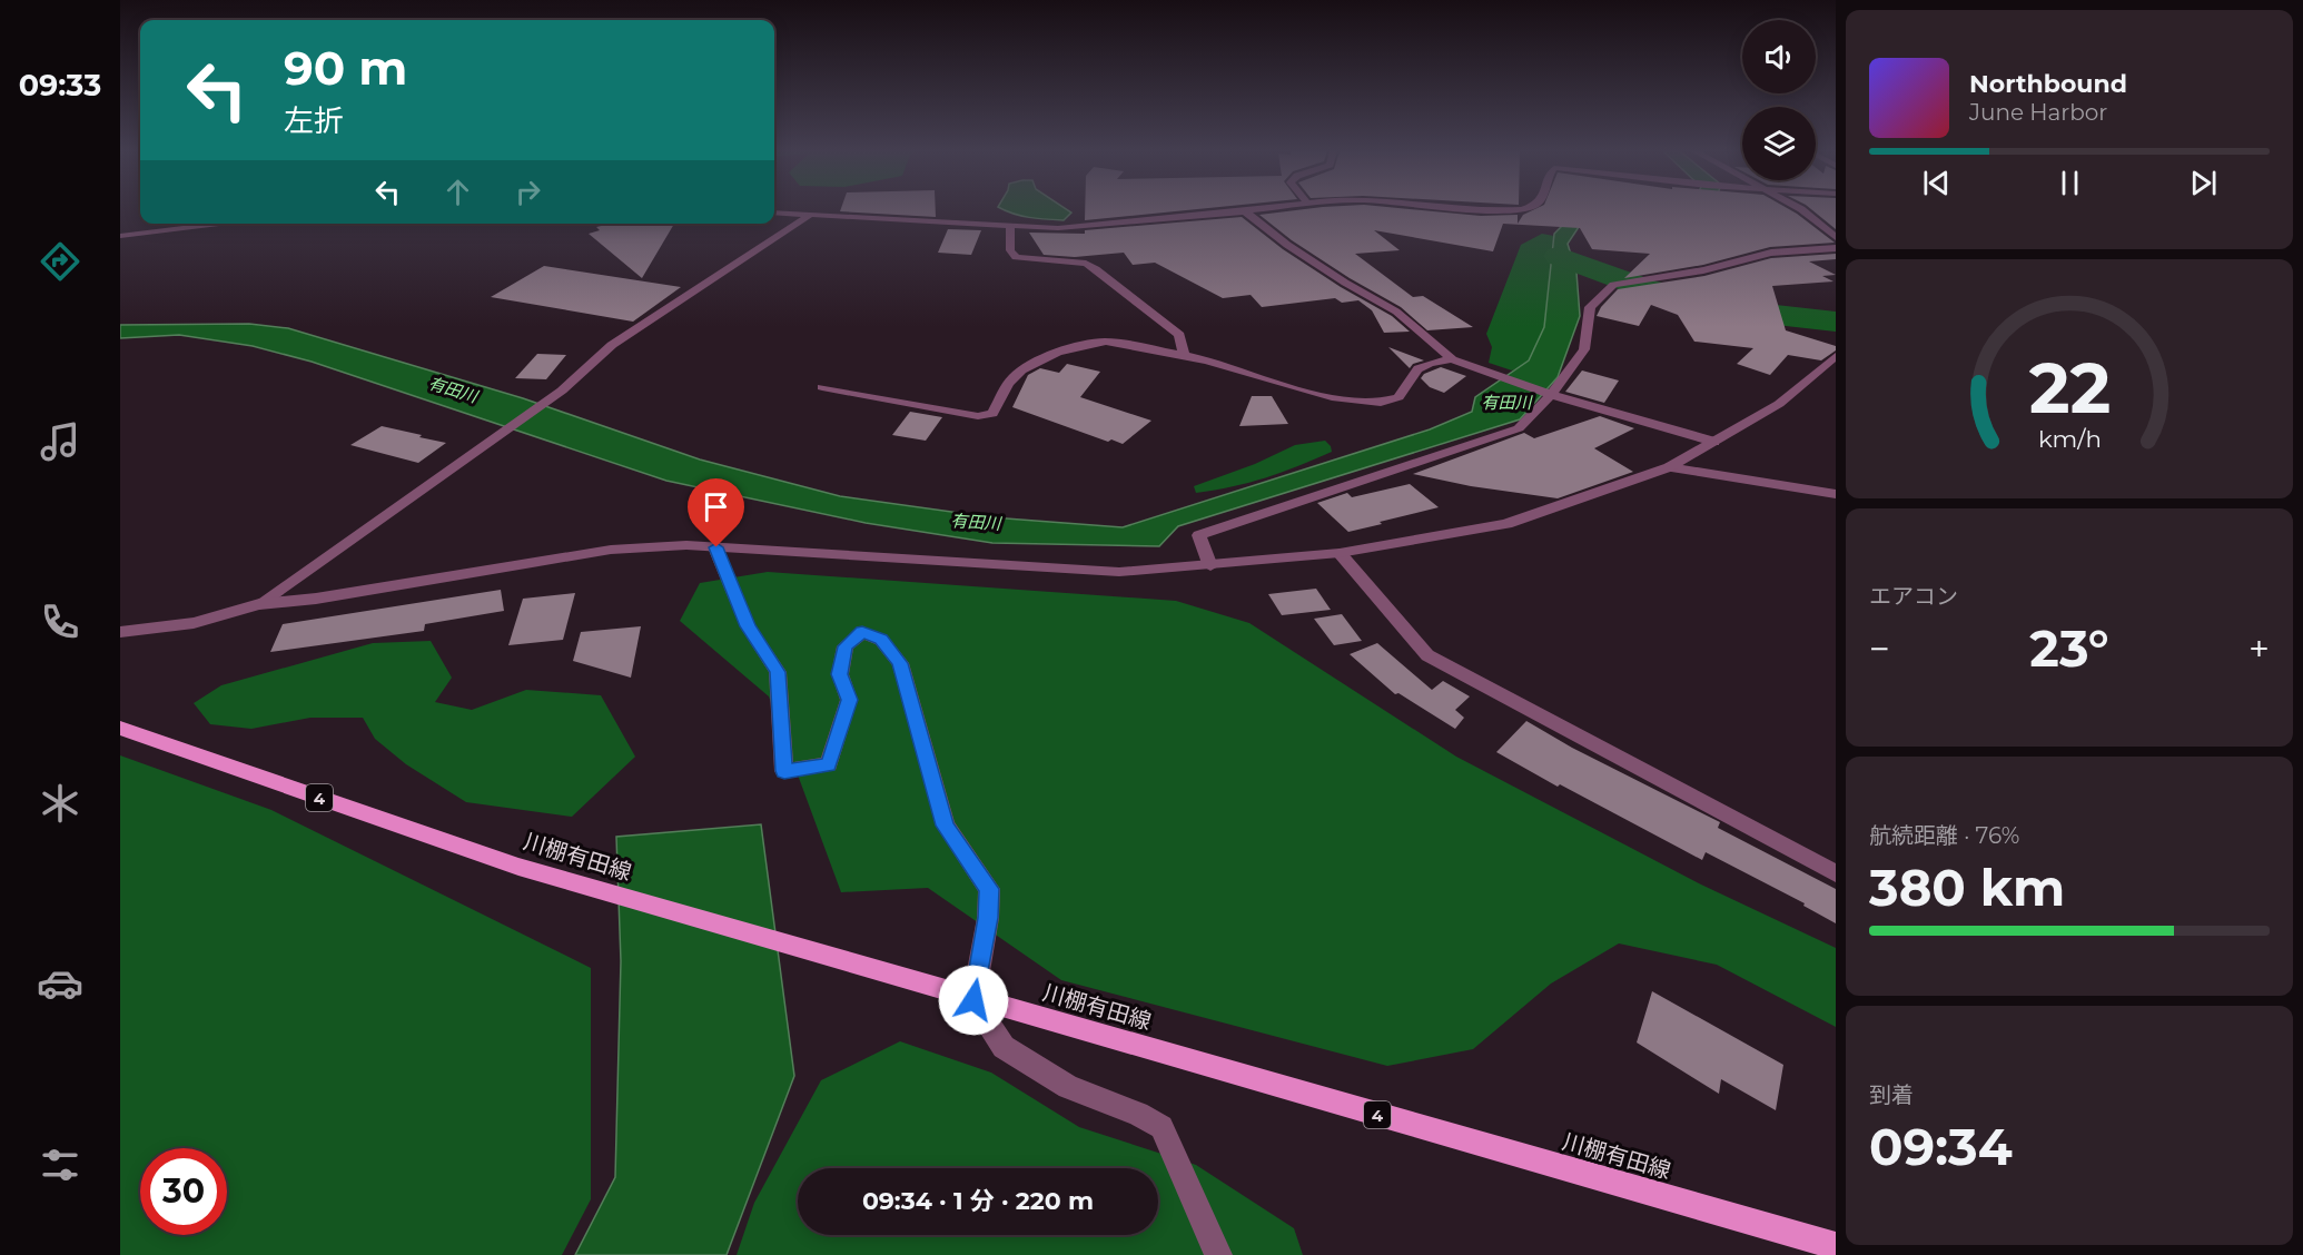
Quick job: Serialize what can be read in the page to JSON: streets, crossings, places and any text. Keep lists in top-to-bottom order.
{
  "streets": {
    "main road": ["4", "川棚有田線"]
  },
  "water": ["有田川"],
  "page": {
    "tabs": "09:33",
    "turn": ["90 m", "左折"],
    "song": ["Northbound", "June Harbor"],
    "tile": [
      "エアコン",
      ["航続距離 · 76%", "380 km"],
      ["到着", "09:34"]
    ],
    "heat": ["−", "23°", "+"],
    "limit": "30",
    "trip": "09:34 · 1 分 · 220 m",
    "gauge": ["22", "km/h"]
  }
}
